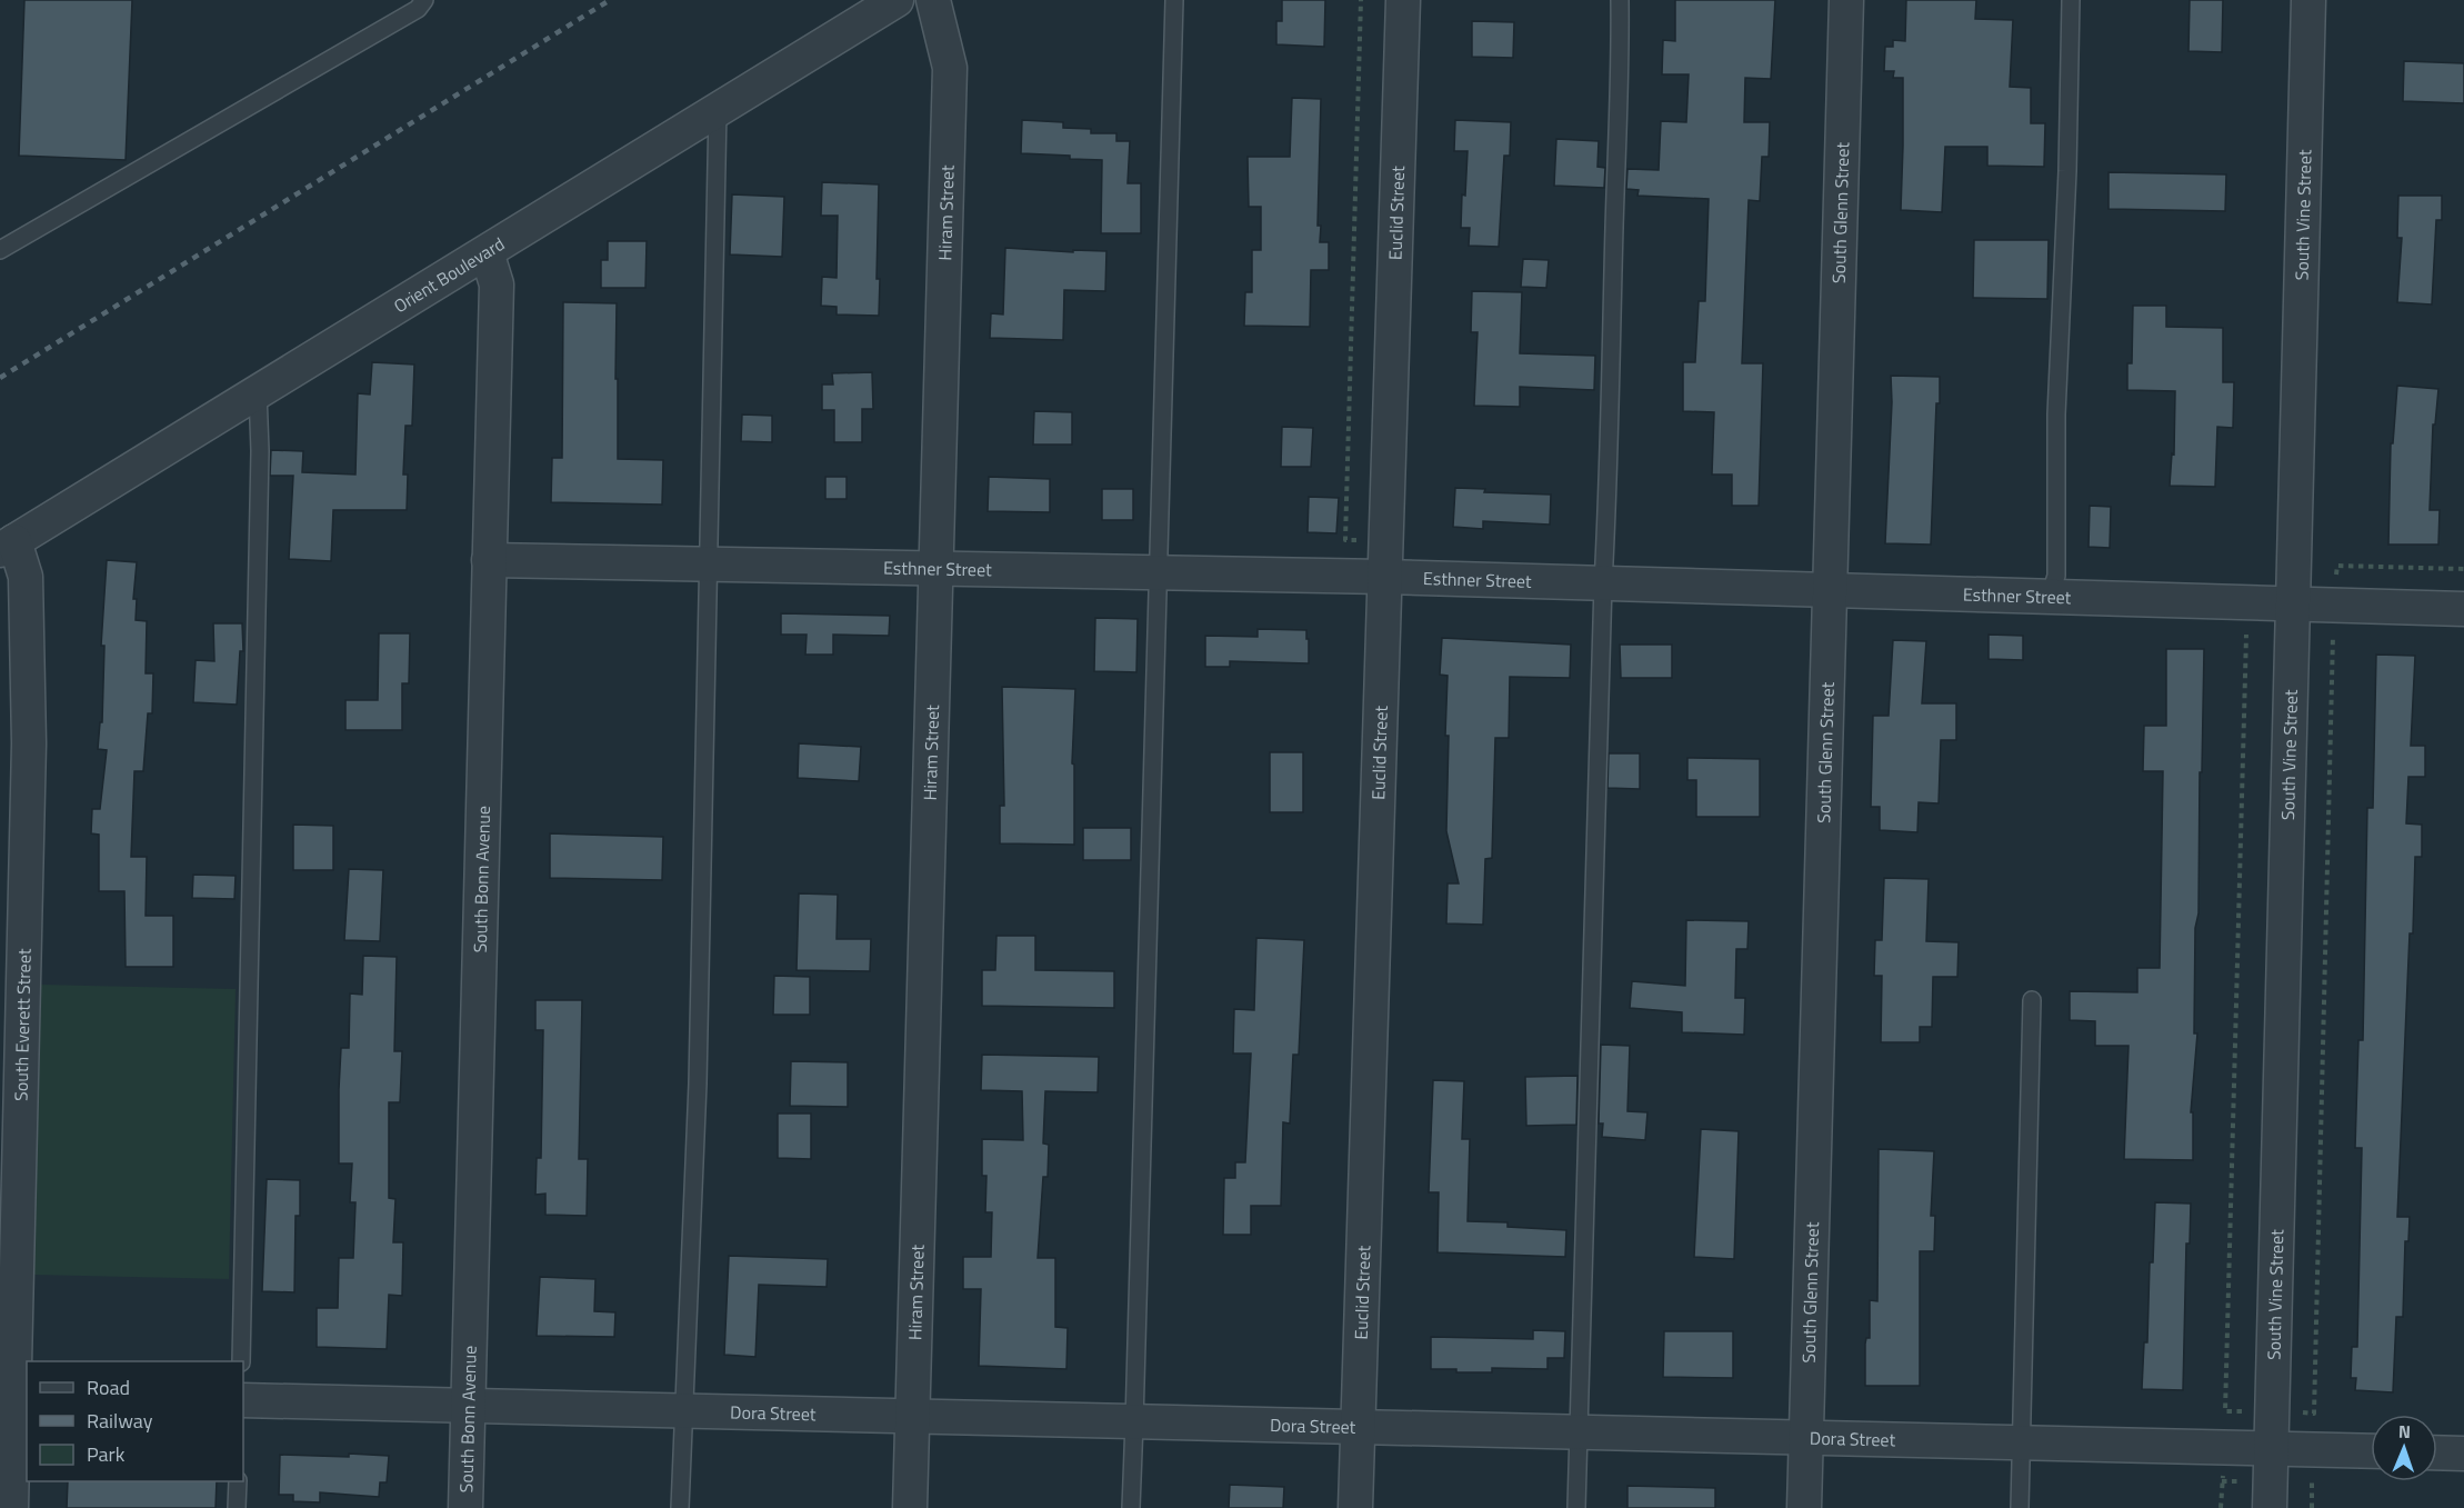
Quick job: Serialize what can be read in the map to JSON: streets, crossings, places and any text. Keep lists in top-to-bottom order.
{
  "streets": {
    "street": [
      "Hiram Street",
      "Euclid Street",
      "South Glenn Street",
      "South Vine Street",
      "Orient Boulevard",
      "Esthner Street",
      "South Bonn Avenue",
      "South Everett Street",
      "Dora Street"
    ]
  },
  "crossings": [
    ["Hiram Street", "Esthner Street"],
    ["Hiram Street", "Dora Street"],
    ["Euclid Street", "Esthner Street"],
    ["Euclid Street", "Dora Street"],
    ["South Glenn Street", "Esthner Street"],
    ["South Glenn Street", "Dora Street"],
    ["South Vine Street", "Esthner Street"],
    ["South Vine Street", "Dora Street"],
    ["Orient Boulevard", "South Bonn Avenue"],
    ["Orient Boulevard", "South Everett Street"],
    ["Esthner Street", "South Bonn Avenue"],
    ["South Bonn Avenue", "Dora Street"]
  ],
  "legend": ["Road", "Railway", "Park"],
  "north": "top"
}
